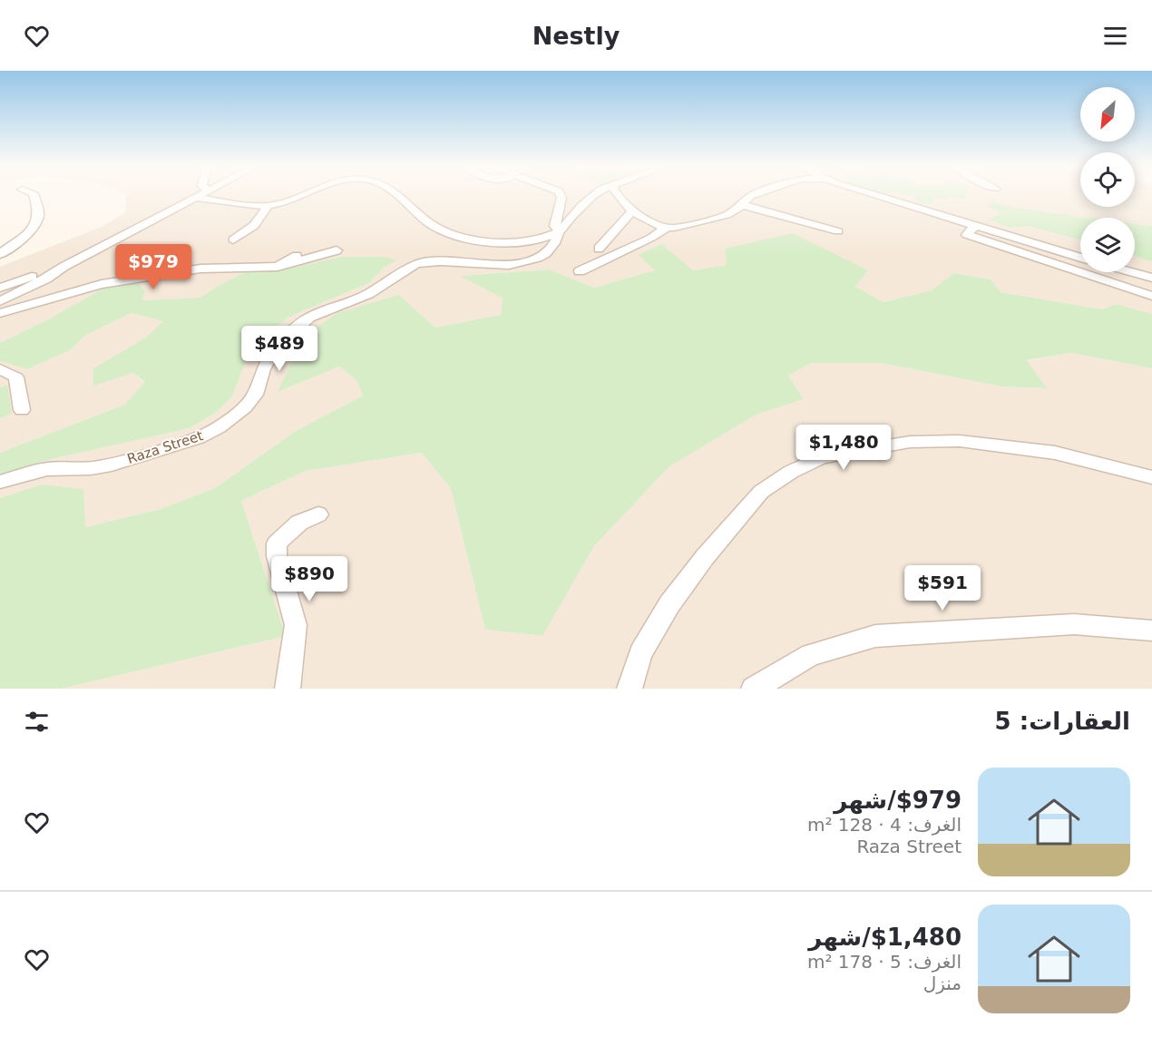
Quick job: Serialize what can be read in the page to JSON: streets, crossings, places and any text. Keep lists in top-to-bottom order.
{
  "streets": {
    "street": ["Raza Street"]
  },
  "north": "bottom left",
  "page": {
    "header": "Nestly",
    "price": [
      "$979",
      "$489",
      "$1,480",
      "$890",
      "$591"
    ],
    "heading": "العقارات: 5",
    "list": [
      {
        "name": "$979/شهر",
        "note": "الغرف: 4 · 128 m² · Raza Street"
      },
      {
        "name": "$1,480/شهر",
        "note": "الغرف: 5 · 178 m² · منزل"
      }
    ]
  }
}
